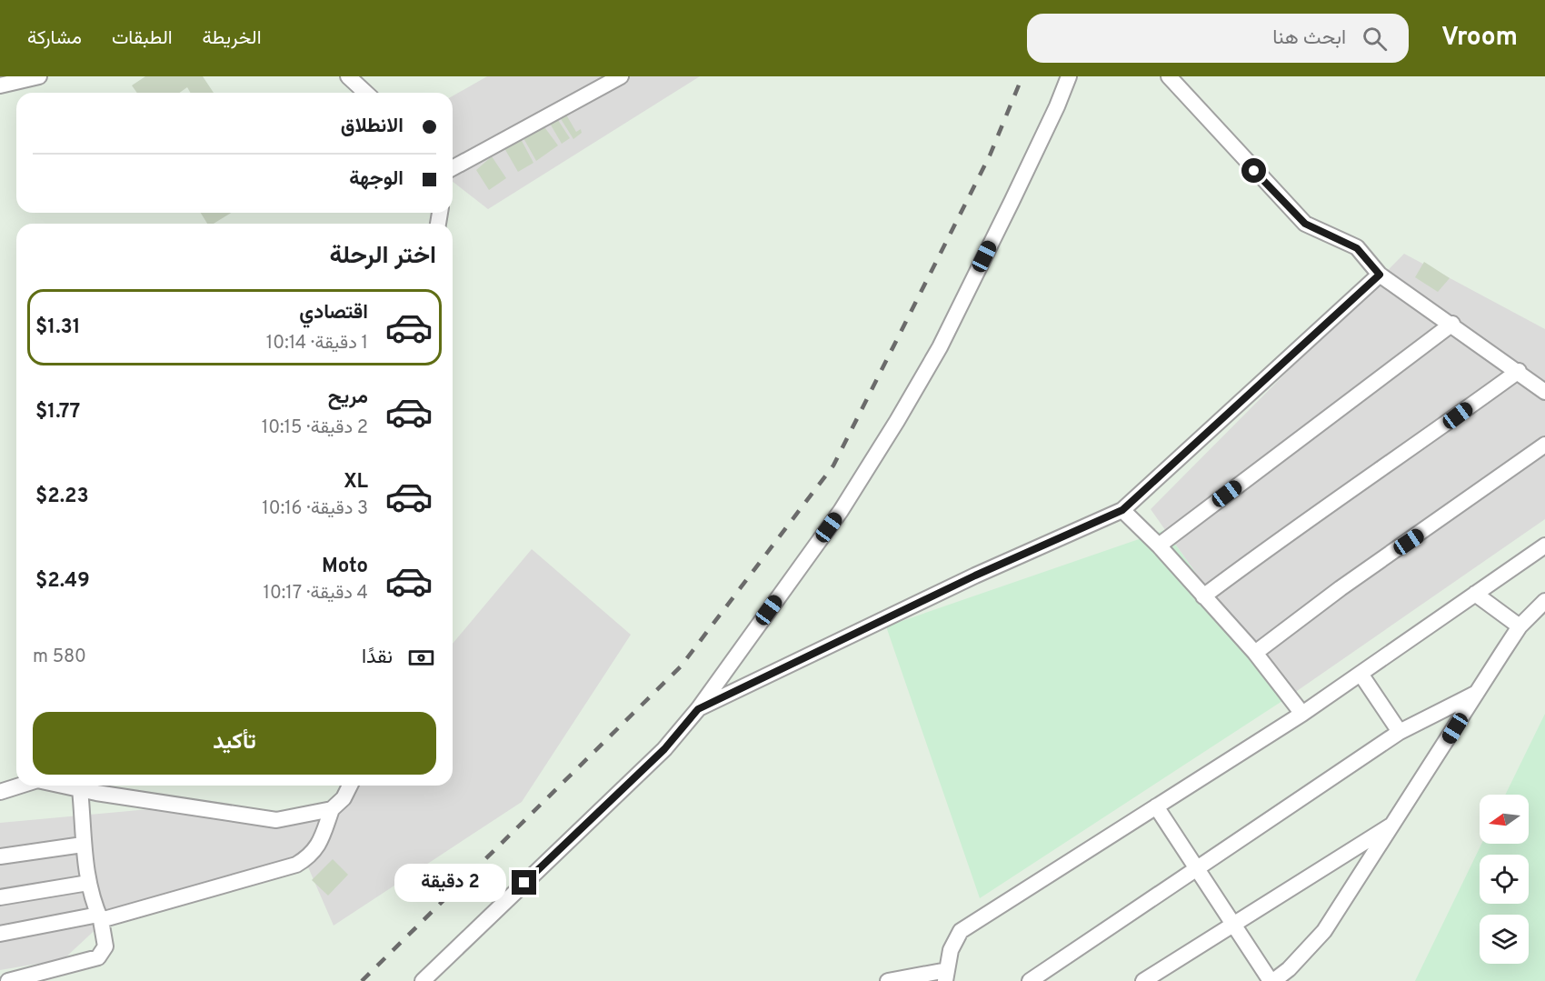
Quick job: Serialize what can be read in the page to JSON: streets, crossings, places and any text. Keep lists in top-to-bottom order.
{
  "north": "left",
  "page": {
    "header": "Vroom",
    "search": "ابحث هنا",
    "nav": ["الخريطة", "الطبقات", "مشاركة"],
    "banner": ["الانطلاق", "الوجهة"],
    "heading": "اختر الرحلة",
    "list": [
      {
        "name": "اقتصادي",
        "note": "1 دقيقة · 10:14",
        "value": "$1.31"
      },
      {
        "name": "مريح",
        "note": "2 دقيقة · 10:15",
        "value": "$1.77"
      },
      {
        "name": "XL",
        "note": "3 دقيقة · 10:16",
        "value": "$2.23"
      },
      {
        "name": "Moto",
        "note": "4 دقيقة · 10:17",
        "value": "$2.49"
      }
    ],
    "pay": ["نقدًا", "580 m"],
    "buttons": "تأكيد",
    "bubble": "2 دقيقة"
  }
}
